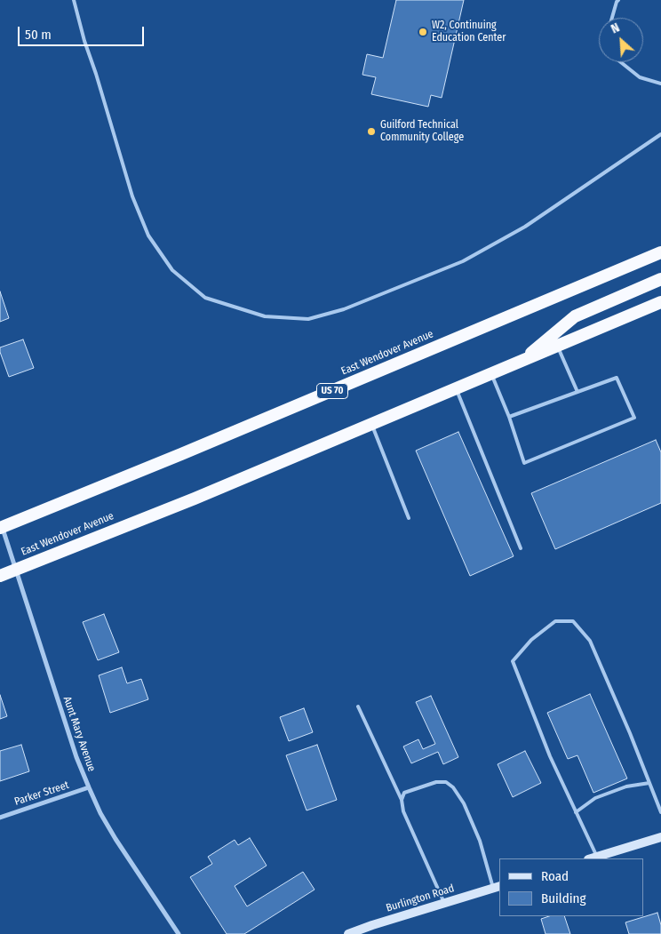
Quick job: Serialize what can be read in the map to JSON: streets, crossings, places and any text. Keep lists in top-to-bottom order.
{
  "streets": {
    "highway": ["East Wendover Avenue", "US 70"],
    "main road": ["Burlington Road"],
    "street": ["Aunt Mary Avenue", "Parker Street"]
  },
  "crossings": [
    ["East Wendover Avenue", "Aunt Mary Avenue"],
    ["Aunt Mary Avenue", "Parker Street"]
  ],
  "places": ["W2, Continuing Education Center", "Guilford Technical Community College"],
  "legend": ["Road", "Building"],
  "scale_bar": "50 m",
  "north": "top left"
}
